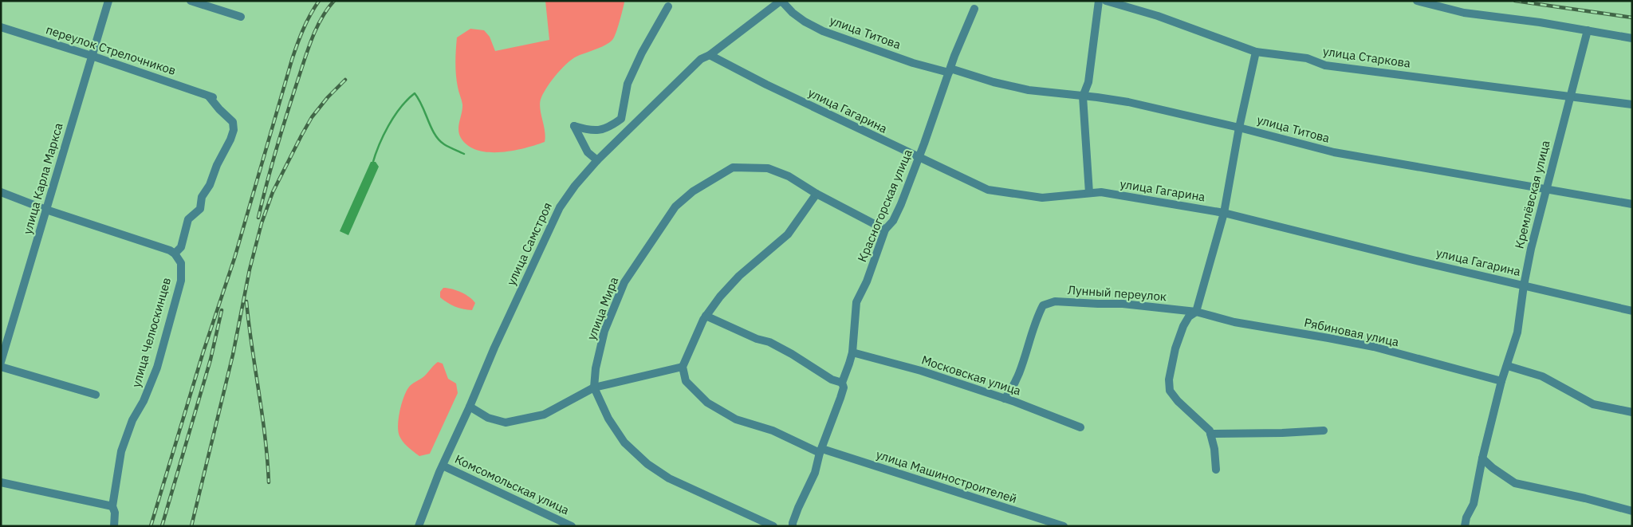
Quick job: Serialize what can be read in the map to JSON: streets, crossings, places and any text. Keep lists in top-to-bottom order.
{
  "streets": {
    "street": [
      "улица Титова",
      "переулок Стрелочников",
      "улица Старкова",
      "улица Гагарина",
      "улица Карла Маркса",
      "Кремлёвская улица",
      "Красногорская улица",
      "улица Самстроя",
      "Лунный переулок",
      "улица Мира",
      "улица Челюскинцев",
      "Рябиновая улица",
      "Московская улица",
      "улица Машиностроителей",
      "Комсомольская улица"
    ]
  },
  "crossings": [
    ["улица Титова", "Кремлёвская улица"],
    ["улица Титова", "Красногорская улица"],
    ["улица Титова", "улица Самстроя"],
    ["переулок Стрелочников", "улица Карла Маркса"],
    ["переулок Стрелочников", "улица Челюскинцев"],
    ["улица Старкова", "Кремлёвская улица"],
    ["улица Гагарина", "Кремлёвская улица"],
    ["улица Гагарина", "Красногорская улица"],
    ["улица Гагарина", "улица Самстроя"],
    ["Кремлёвская улица", "Рябиновая улица"],
    ["Красногорская улица", "улица Мира"],
    ["Красногорская улица", "Московская улица"],
    ["Красногорская улица", "улица Машиностроителей"],
    ["улица Самстроя", "Комсомольская улица"],
    ["Лунный переулок", "Рябиновая улица"],
    ["Лунный переулок", "Московская улица"]
  ]
}
